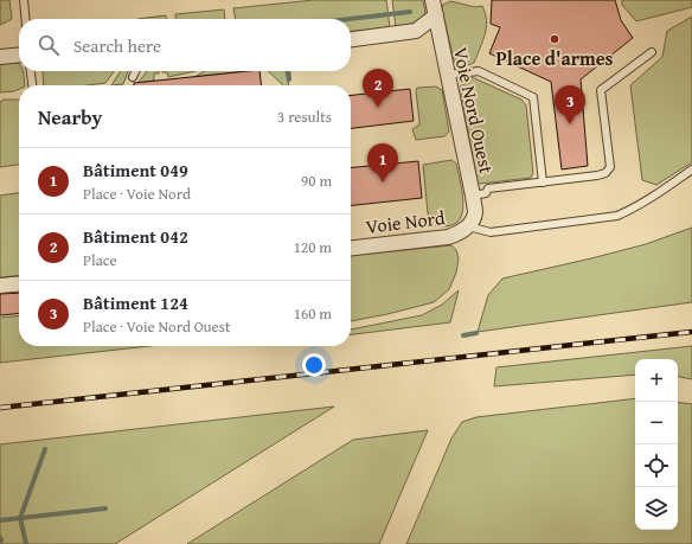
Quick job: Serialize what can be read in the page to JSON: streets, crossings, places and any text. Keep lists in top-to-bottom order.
{
  "streets": {
    "street": ["Voie Nord Ouest", "Voie Nord"]
  },
  "crossings": [
    ["Voie Nord Ouest", "Voie Nord"]
  ],
  "places": ["Place d'armes"],
  "page": {
    "search": "Search here",
    "pins": ["2", "3", "1"],
    "heading": ["Nearby", "3 results"],
    "list": [
      {
        "mark": "1",
        "name": "Bâtiment 049",
        "note": "Place · Voie Nord",
        "value": "90 m"
      },
      {
        "mark": "2",
        "name": "Bâtiment 042",
        "note": "Place",
        "value": "120 m"
      },
      {
        "mark": "3",
        "name": "Bâtiment 124",
        "note": "Place · Voie Nord Ouest",
        "value": "160 m"
      }
    ],
    "map_buttons": ["+", "−"]
  }
}
